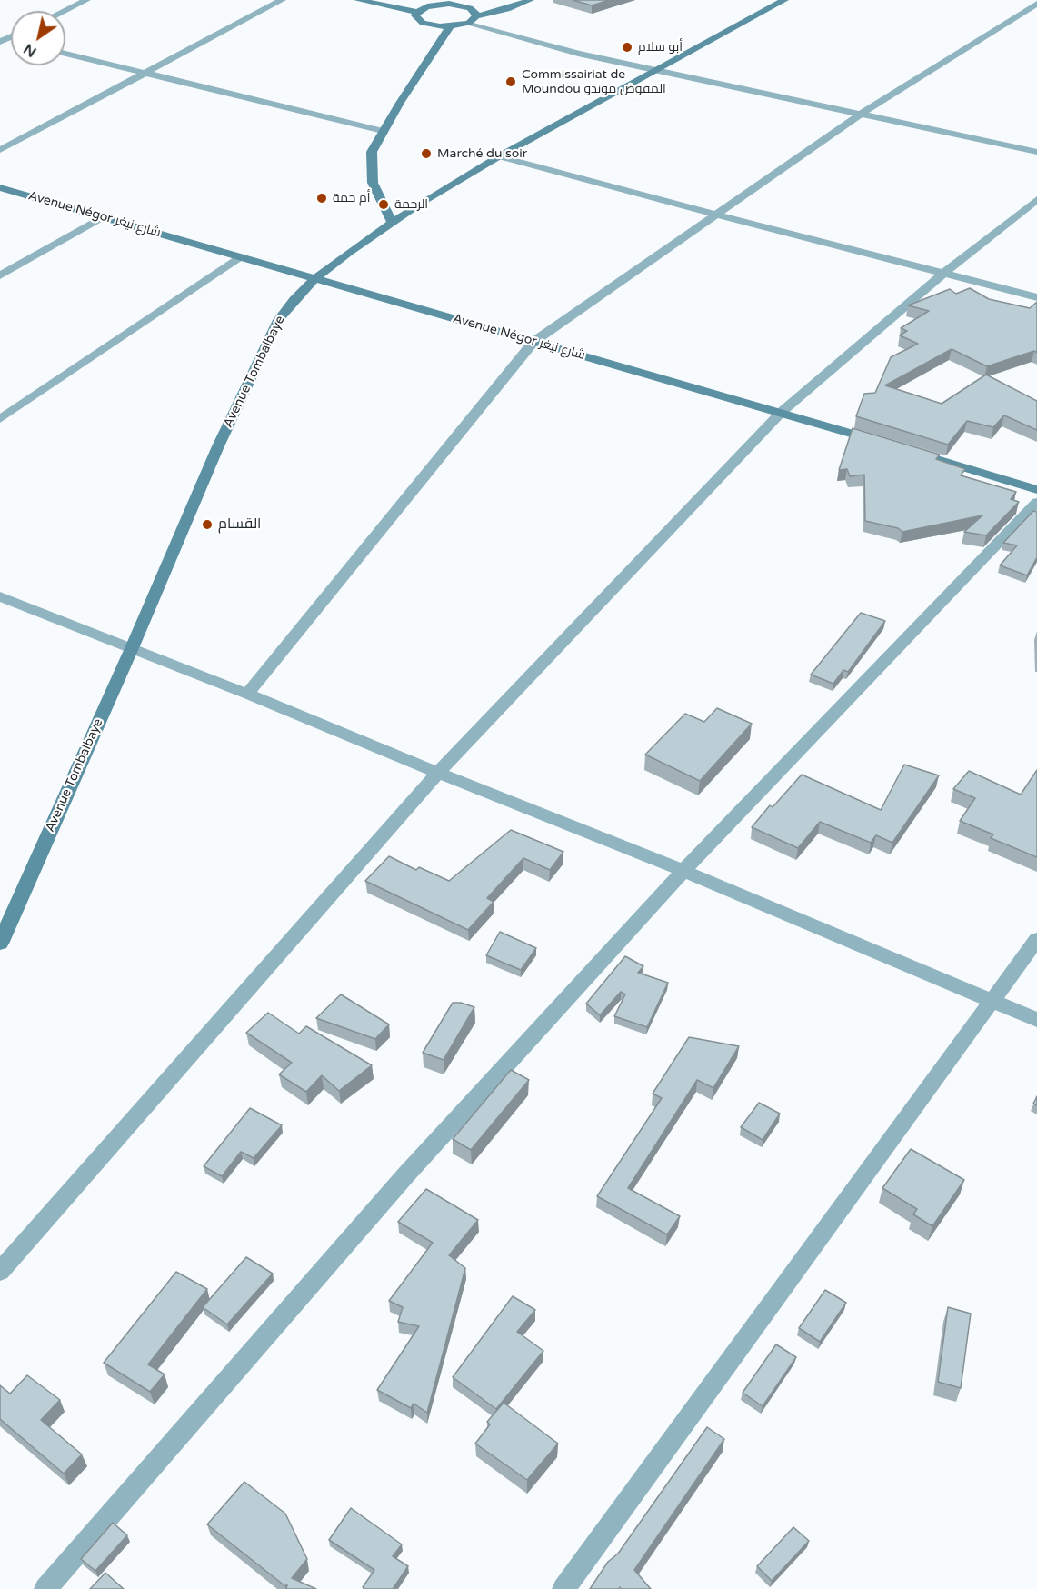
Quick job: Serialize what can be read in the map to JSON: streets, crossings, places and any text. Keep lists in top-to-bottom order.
{
  "streets": {
    "main road": ["Avenue Négor شارع نيغر", "Avenue Tombalbaye"]
  },
  "crossings": [
    ["Avenue Négor شارع نيغر", "Avenue Tombalbaye"]
  ],
  "places": [
    "أبو سلام",
    "Commissairiat de Moundou المفوض موندو",
    "Marché du soir",
    "أم حمة",
    "الرحمة",
    "القسام"
  ],
  "north": "bottom left"
}
